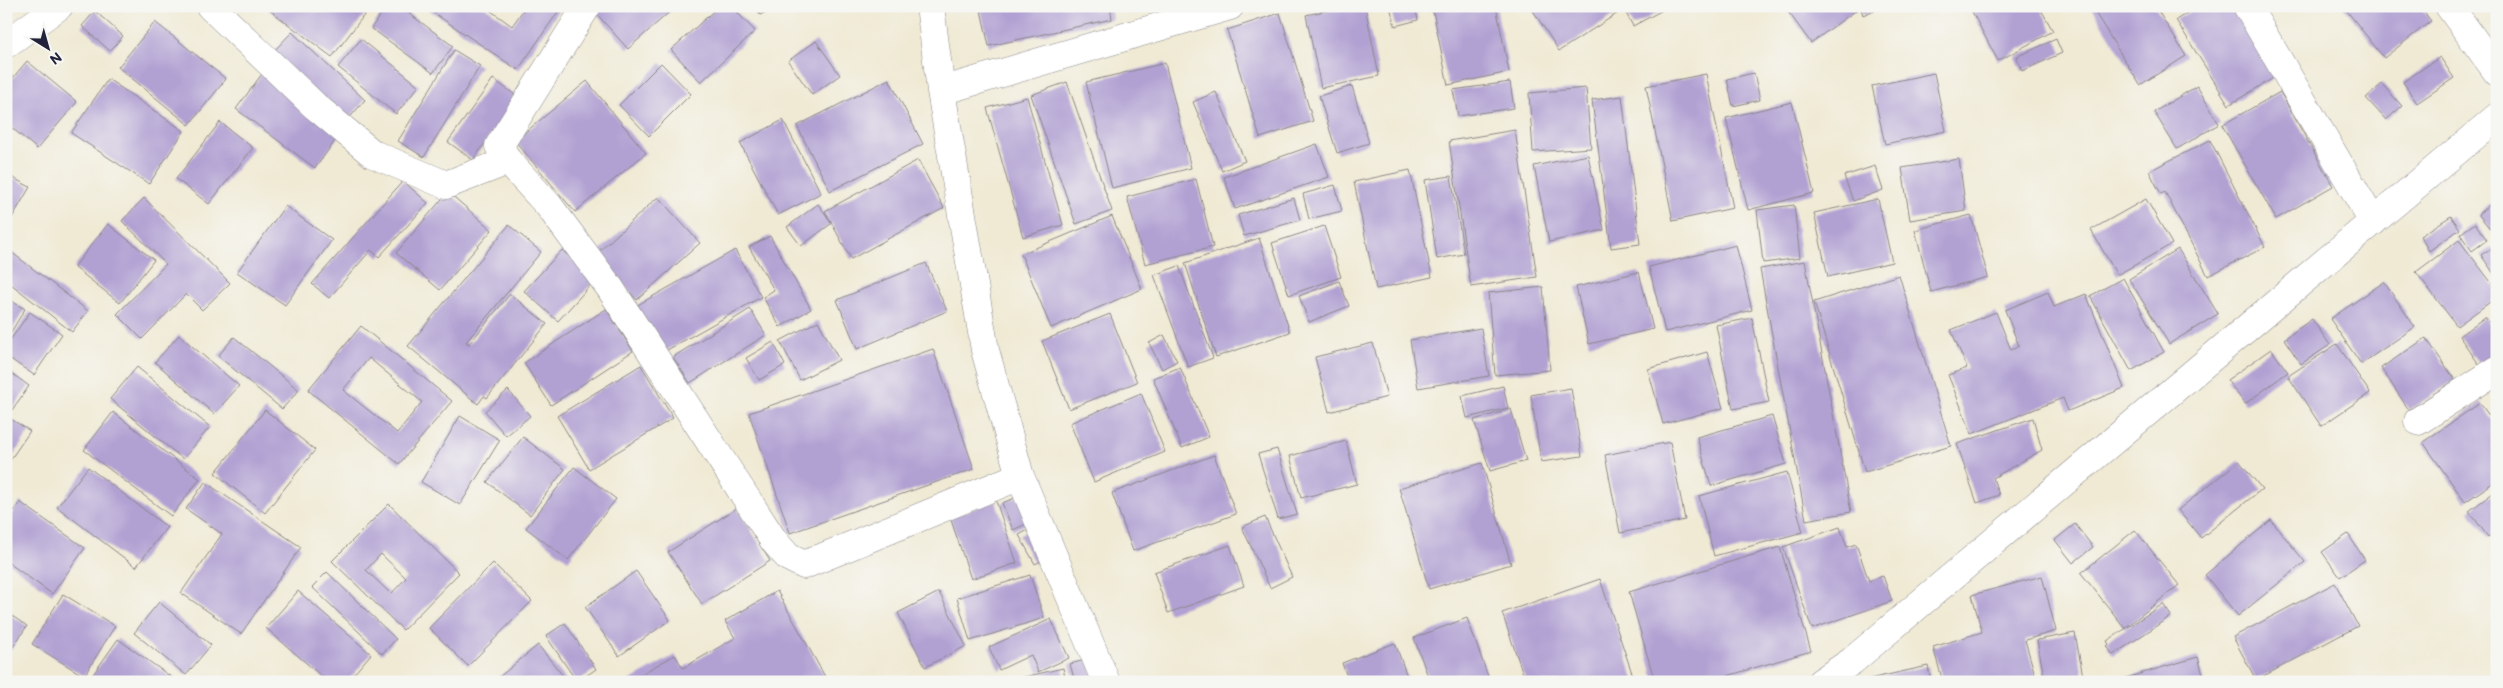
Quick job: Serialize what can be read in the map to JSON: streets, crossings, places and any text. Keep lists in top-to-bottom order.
{
  "north": "bottom right"
}
